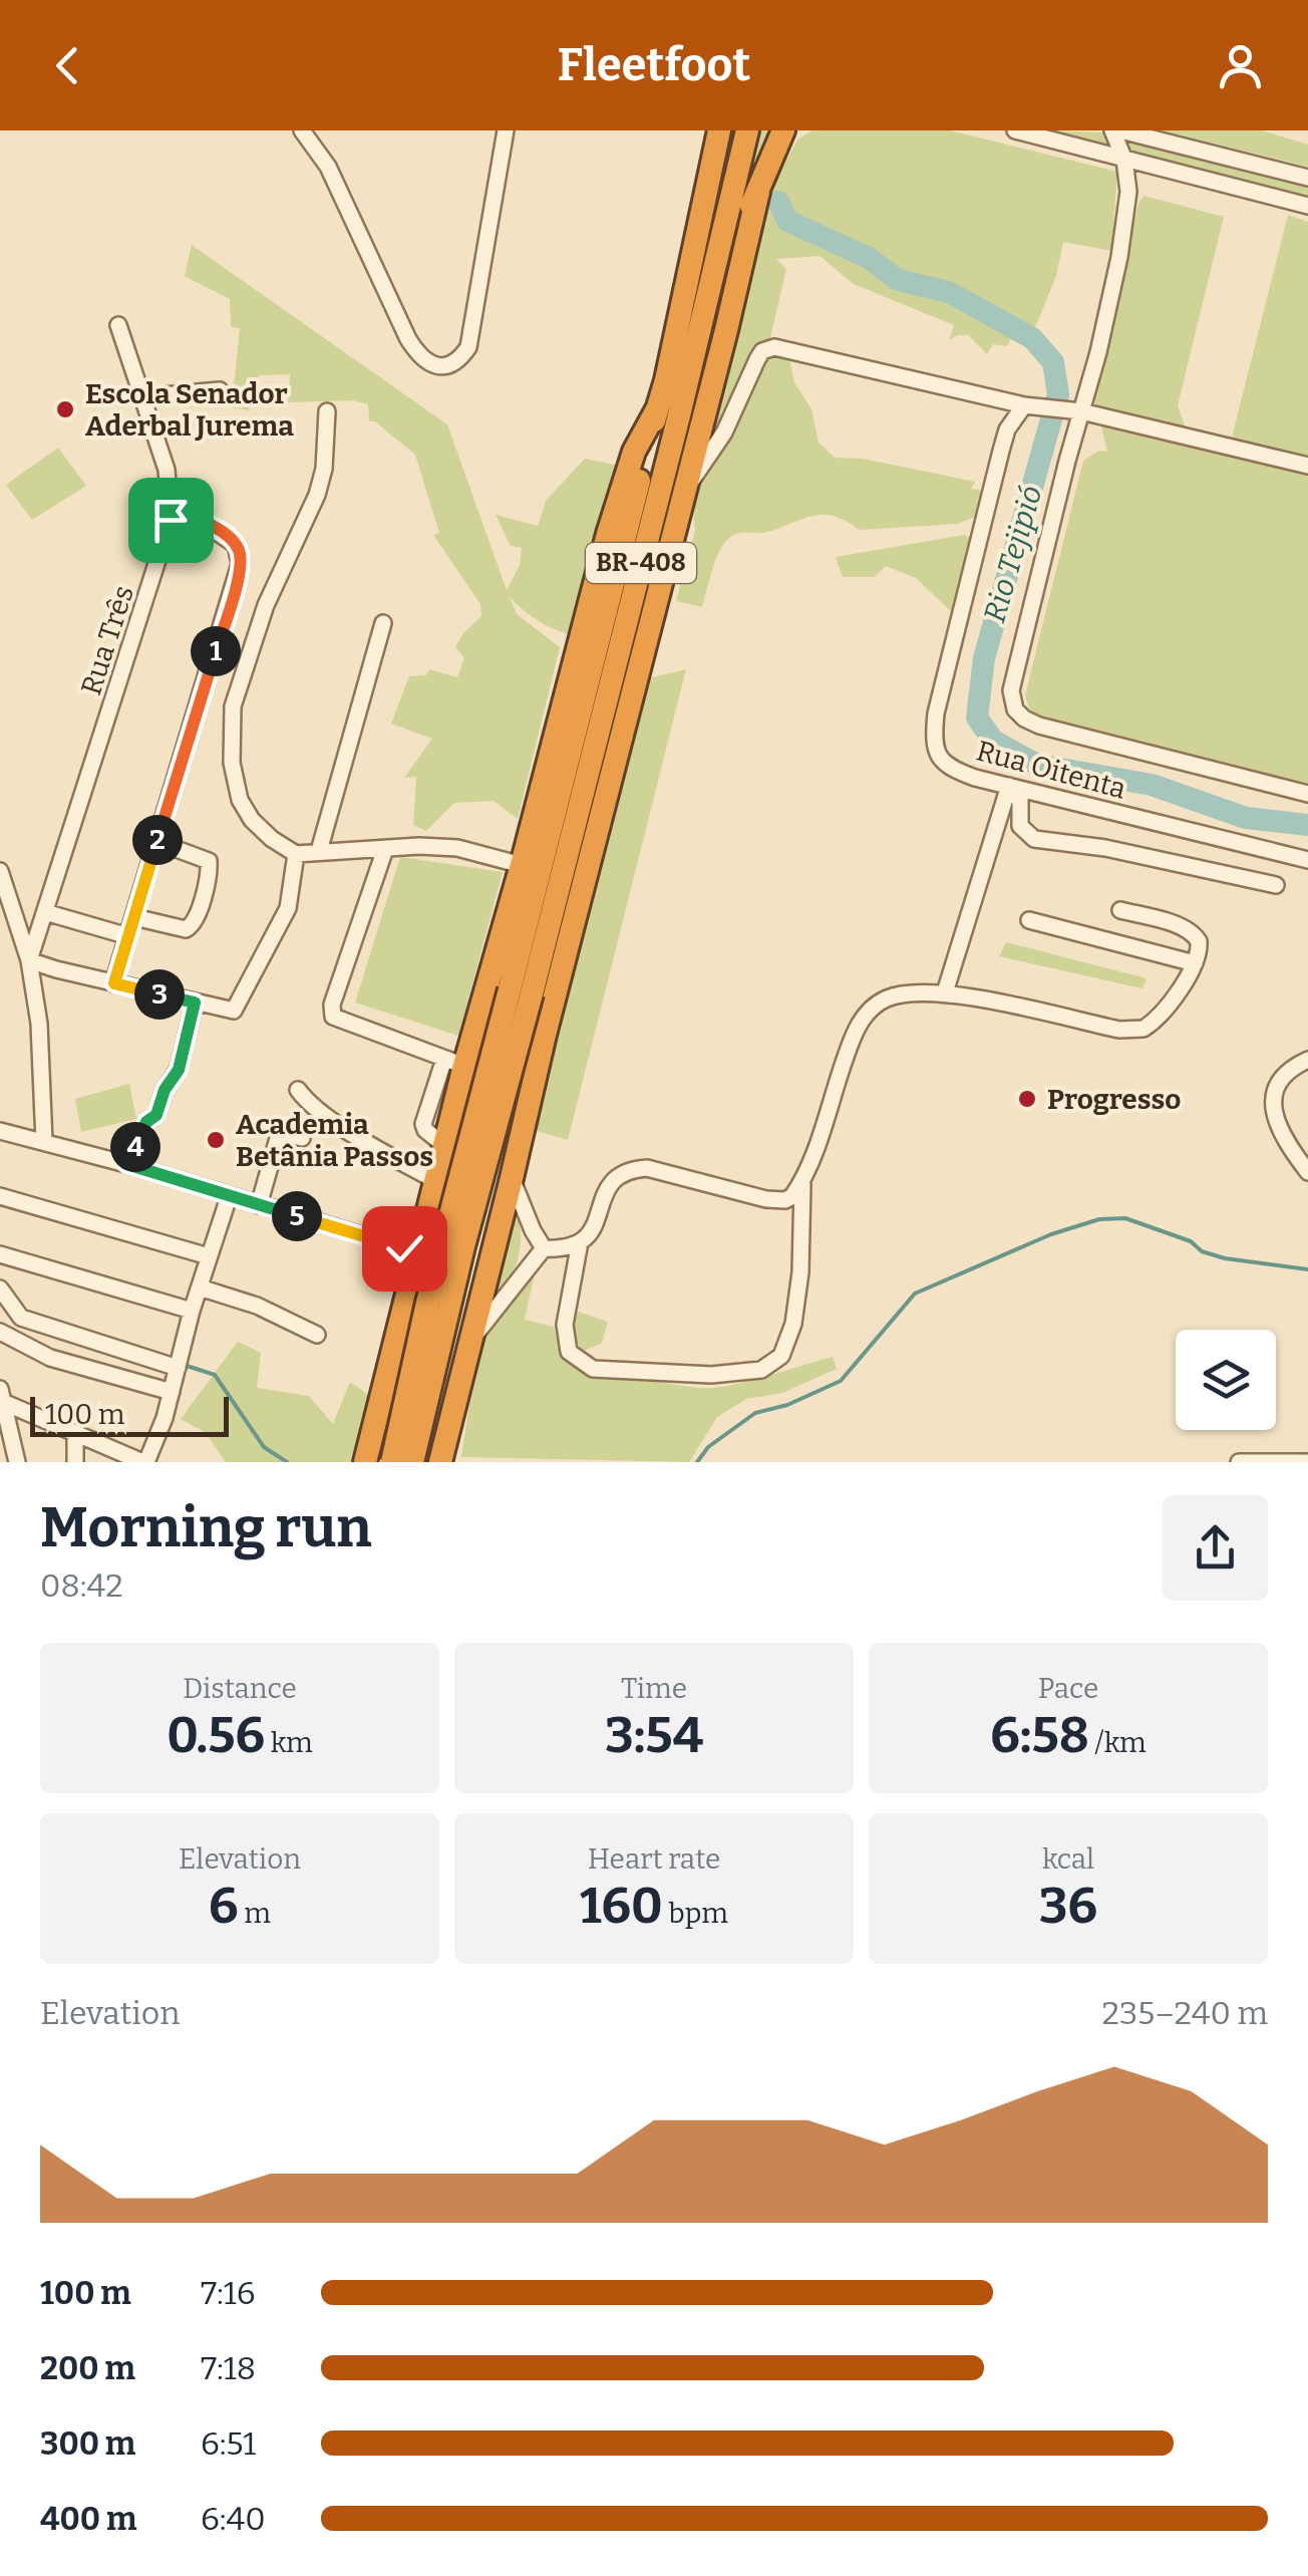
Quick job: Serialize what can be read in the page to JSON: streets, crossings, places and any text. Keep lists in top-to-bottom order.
{
  "streets": {
    "highway": ["BR-408"],
    "street": ["Rua Três", "Rua Oitenta"]
  },
  "water": ["Rio Tejipió"],
  "places": ["Escola Senador Aderbal Jurema", "Progresso", "Academia Betânia Passos"],
  "scale_bar": "100 m",
  "page": {
    "header": "Fleetfoot",
    "pins": [
      "1",
      "2",
      "3",
      "4",
      "5"
    ],
    "scale": "100 m",
    "heading": ["Morning run", "08:42"],
    "stats": [
      ["Distance", "0.56 km"],
      ["Time", "3:54"],
      ["Pace", "6:58 /km"],
      ["Elevation", "6 m"],
      ["Heart rate", "160 bpm"],
      ["kcal", "36"]
    ],
    "chart": ["Elevation", "235–240 m"],
    "list": [
      {
        "name": "100 m",
        "note": "7:16"
      },
      {
        "name": "200 m",
        "note": "7:18"
      },
      {
        "name": "300 m",
        "note": "6:51"
      },
      {
        "name": "400 m",
        "note": "6:40"
      }
    ]
  }
}
